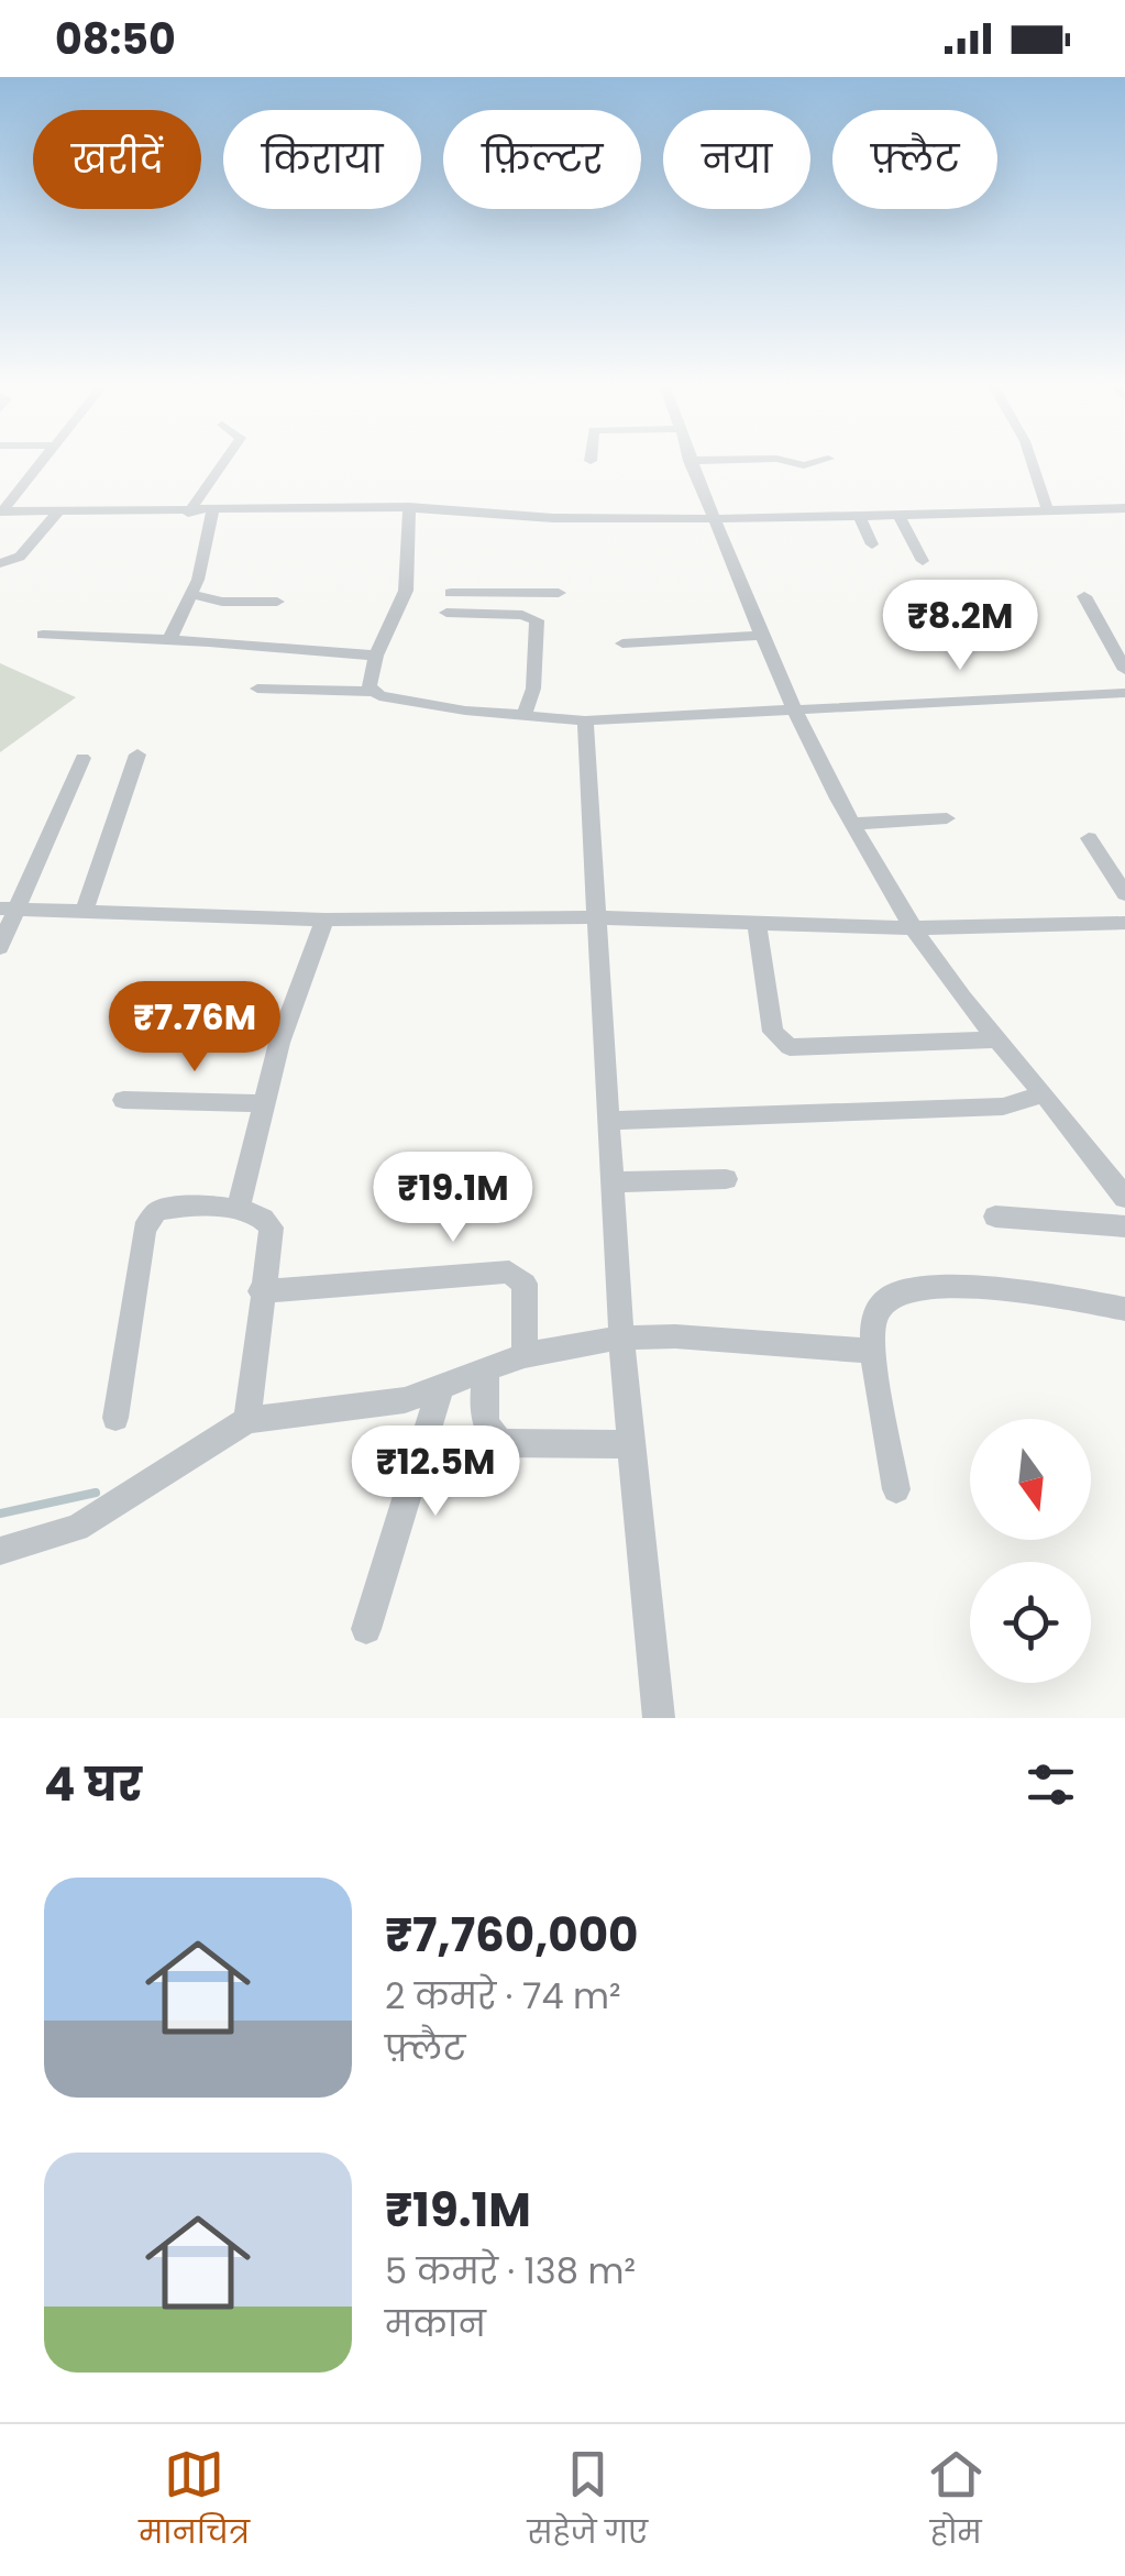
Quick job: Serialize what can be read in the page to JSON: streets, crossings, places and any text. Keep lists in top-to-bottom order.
{
  "north": "bottom",
  "page": {
    "status": "08:50",
    "chip": [
      "खरीदें",
      "किराया",
      "फ़िल्टर",
      "नया",
      "फ़्लैट"
    ],
    "price": [
      "₹8.2M",
      "₹7.76M",
      "₹19.1M",
      "₹12.5M"
    ],
    "heading": "4 घर",
    "list": [
      {
        "name": "₹7,760,000",
        "note": "2 कमरे · 74 m² · फ़्लैट"
      },
      {
        "name": "₹19.1M",
        "note": "5 कमरे · 138 m² · मकान"
      }
    ],
    "tabs": ["मानचित्र", "सहेजे गए", "होम"]
  }
}
